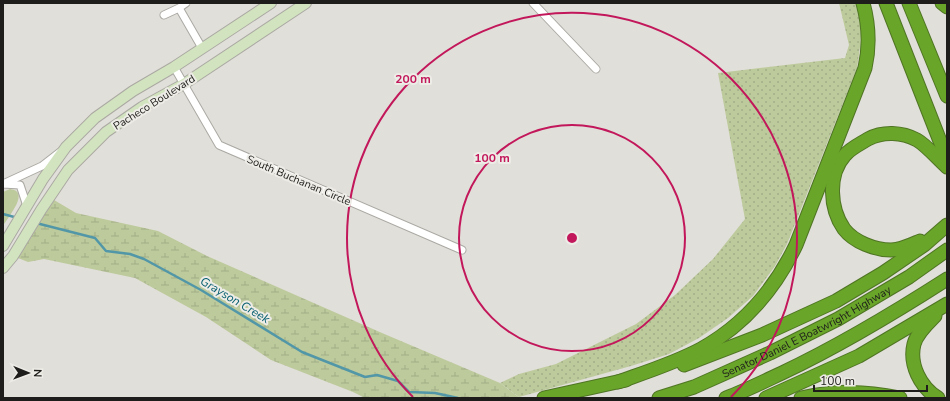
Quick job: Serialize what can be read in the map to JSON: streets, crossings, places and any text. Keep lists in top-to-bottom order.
{
  "streets": {
    "highway": ["Senator Daniel E Boatwright Highway"],
    "main road": ["Pacheco Boulevard"],
    "street": ["South Buchanan Circle"]
  },
  "crossings": [
    ["Pacheco Boulevard", "South Buchanan Circle"]
  ],
  "water": ["Grayson Creek"],
  "scale_bar": "100 m",
  "north": "right",
  "rings": ["200 m", "100 m"]
}
